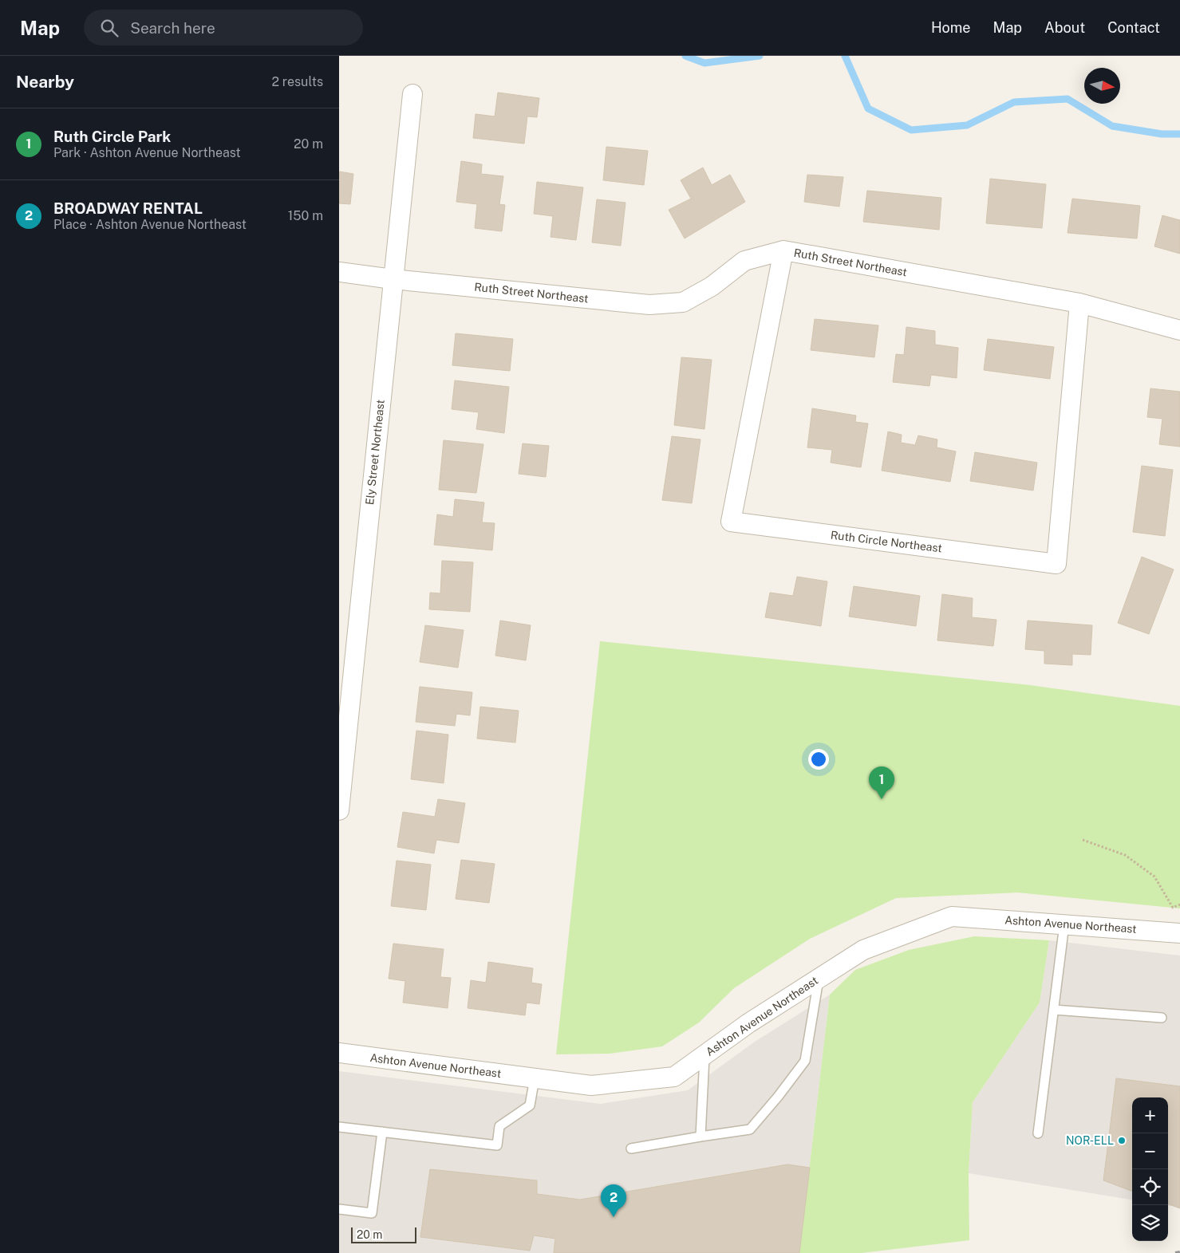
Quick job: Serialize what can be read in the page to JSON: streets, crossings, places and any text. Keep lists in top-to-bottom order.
{
  "streets": {
    "street": [
      "Ruth Street Northeast",
      "Ely Street Northeast",
      "Ruth Circle Northeast",
      "Ashton Avenue Northeast"
    ]
  },
  "crossings": [
    ["Ruth Street Northeast", "Ely Street Northeast"],
    ["Ruth Street Northeast", "Ruth Circle Northeast"]
  ],
  "places": ["NOR-ELL"],
  "scale_bar": "20 m",
  "north": "right",
  "page": {
    "header": "Map",
    "search": "Search here",
    "nav": [
      "Home",
      "Map",
      "About",
      "Contact"
    ],
    "heading": ["Nearby", "2 results"],
    "list": [
      {
        "mark": "1",
        "name": "Ruth Circle Park",
        "note": "Park · Ashton Avenue Northeast",
        "value": "20 m"
      },
      {
        "mark": "2",
        "name": "BROADWAY RENTAL",
        "note": "Place · Ashton Avenue Northeast",
        "value": "150 m"
      }
    ],
    "pins": ["1", "2"],
    "map_buttons": ["+", "−"],
    "scale": "20 m"
  }
}
